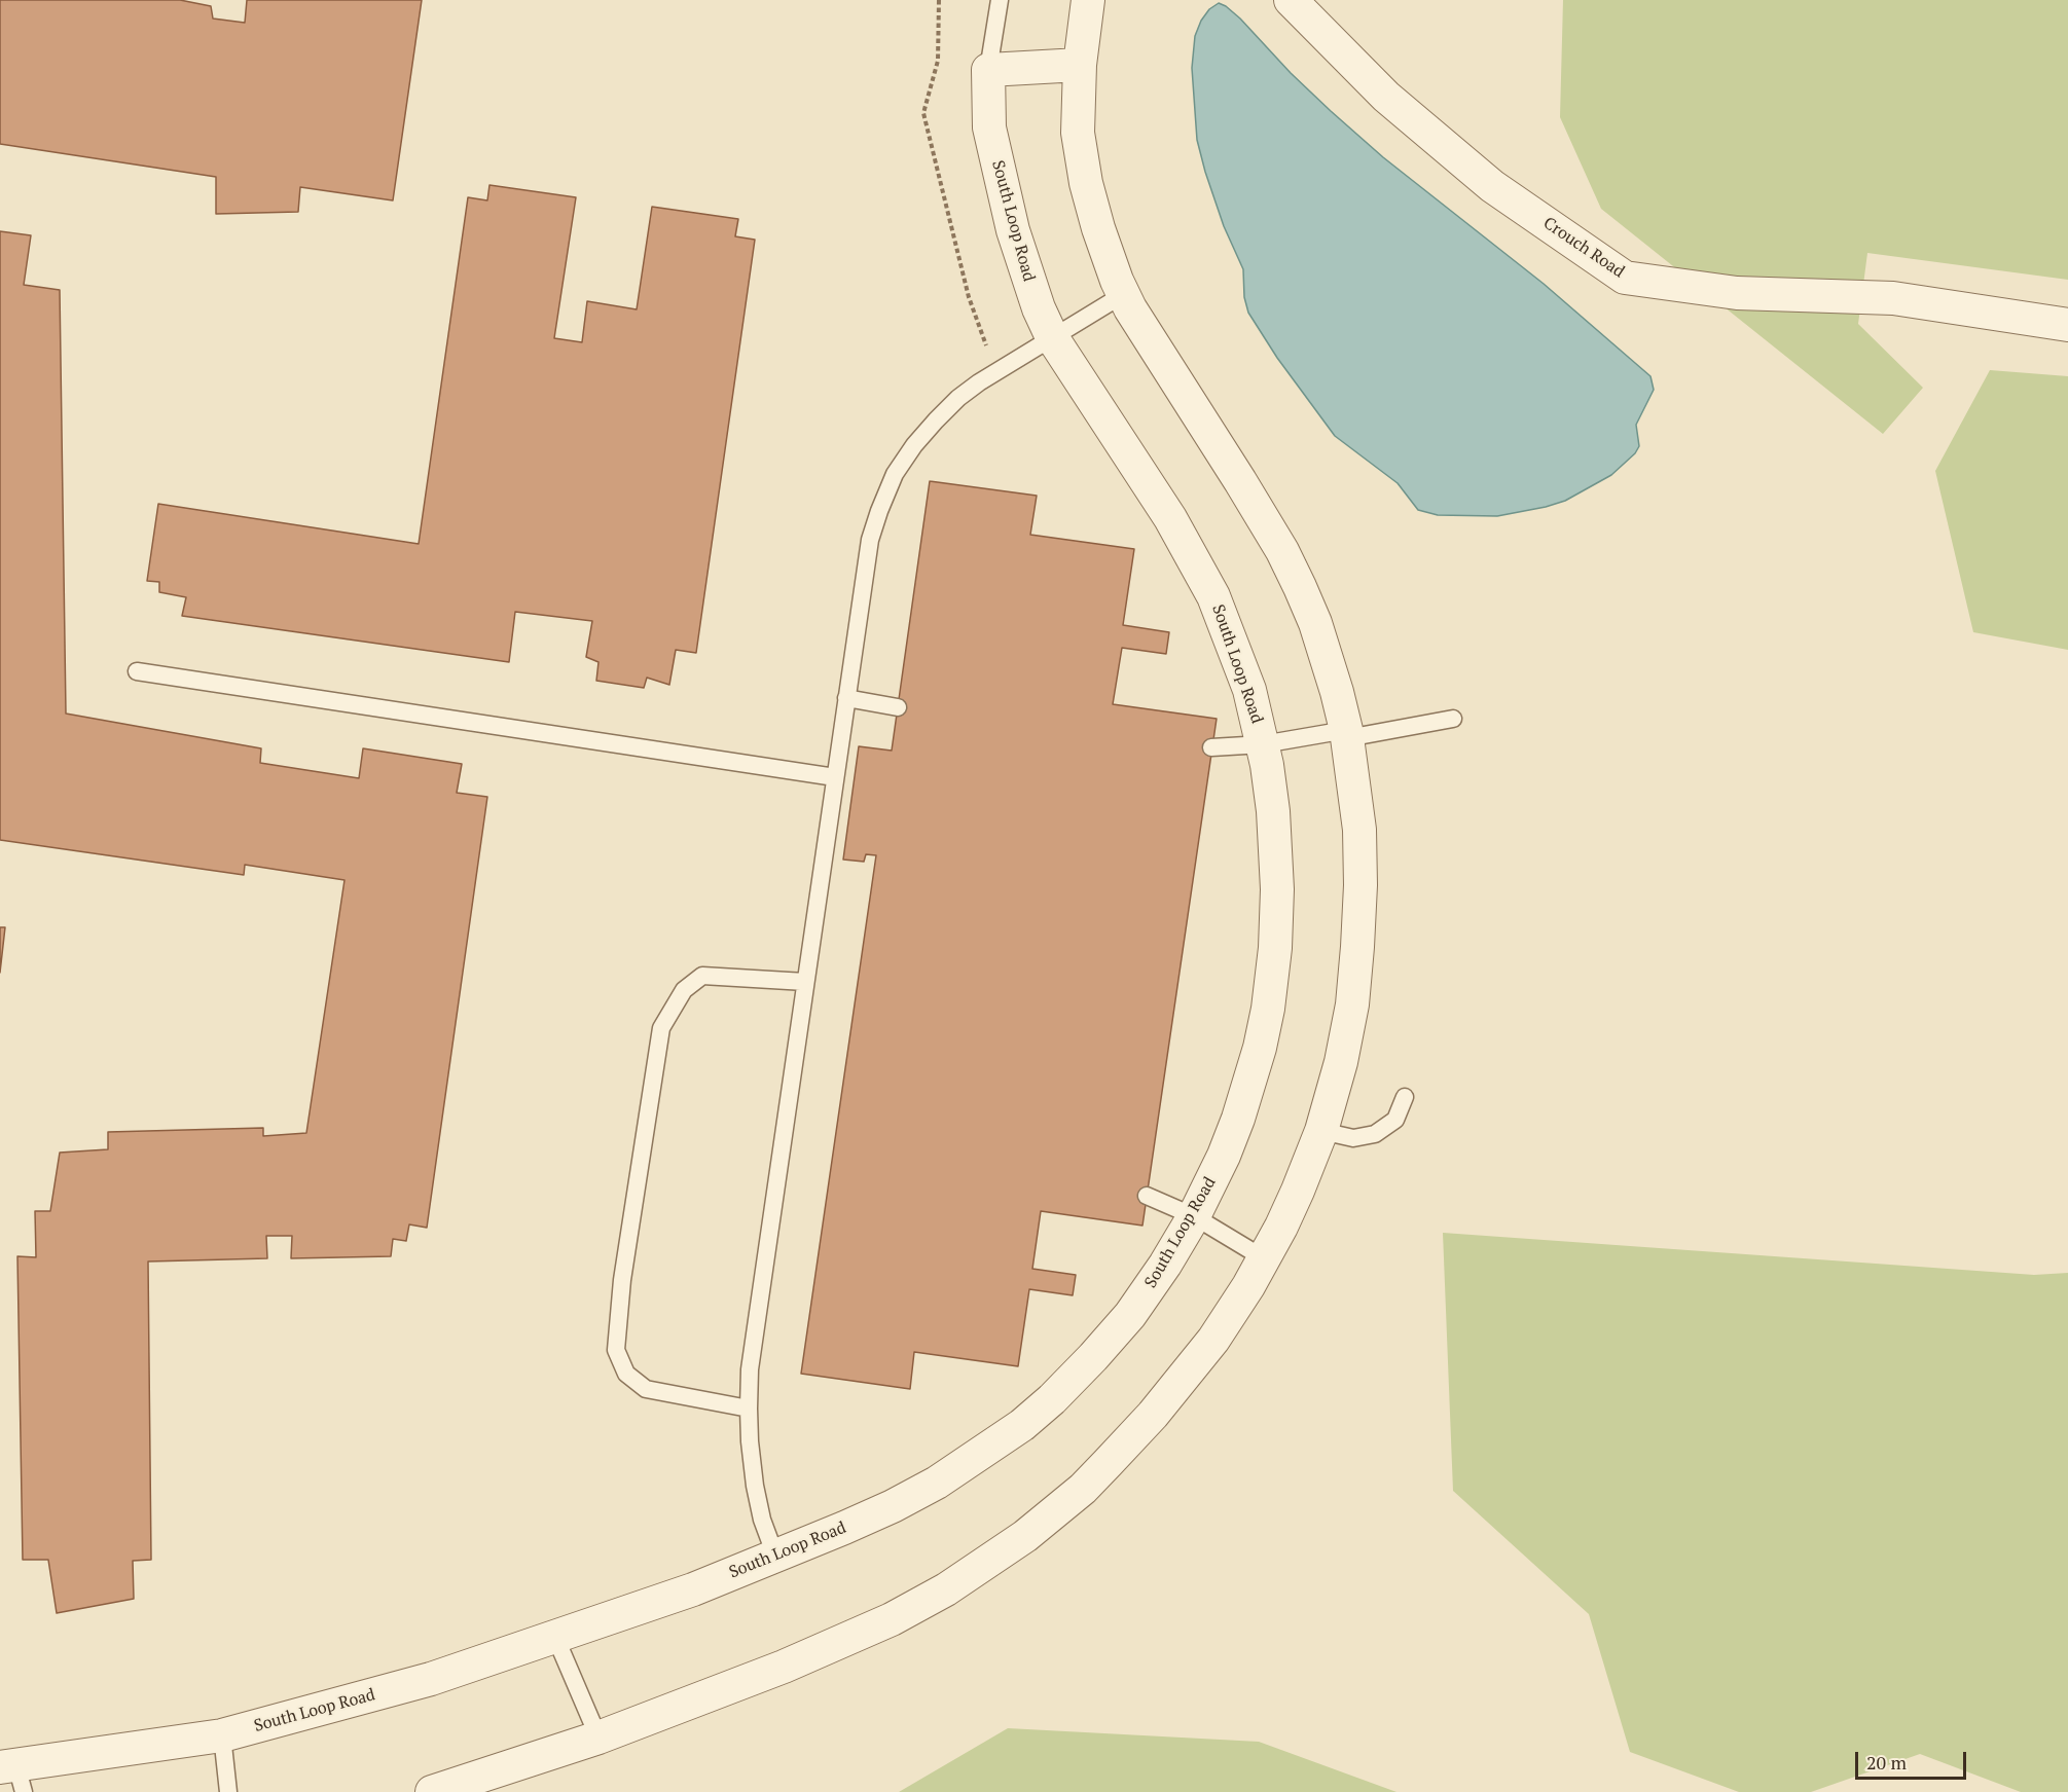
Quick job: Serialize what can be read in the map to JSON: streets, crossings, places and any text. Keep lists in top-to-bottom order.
{
  "streets": {
    "street": ["South Loop Road", "Crouch Road"]
  },
  "scale_bar": "20 m"
}
